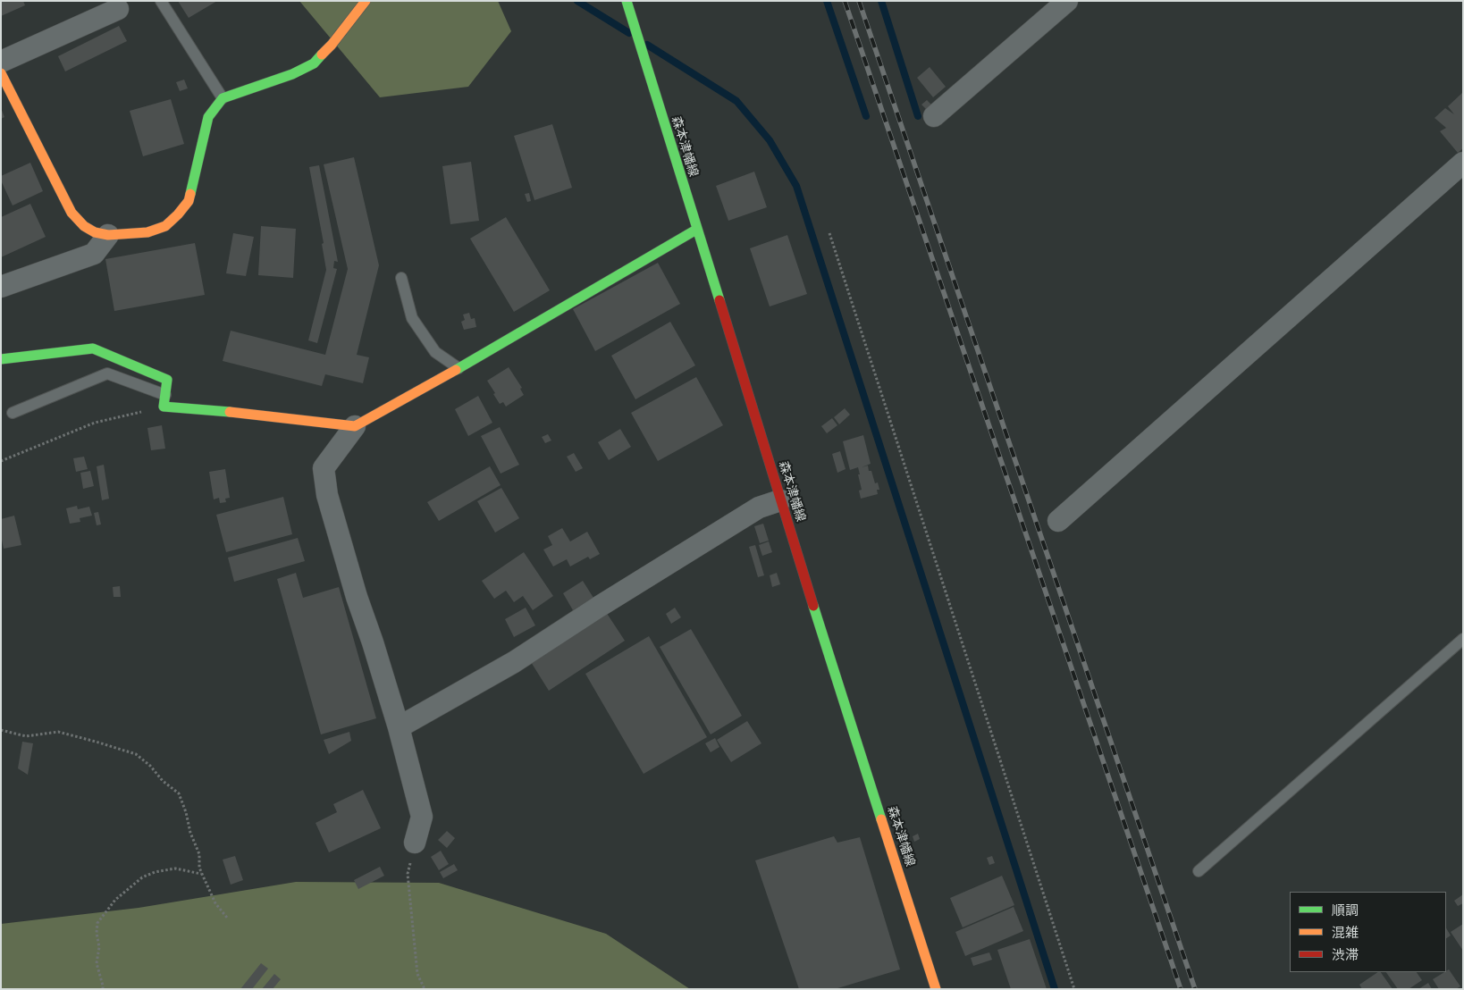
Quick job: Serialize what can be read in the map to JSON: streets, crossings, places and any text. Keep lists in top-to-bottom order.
{
  "streets": {
    "street": ["森本津幡線"]
  },
  "legend": ["順調", "混雑", "渋滞"]
}
